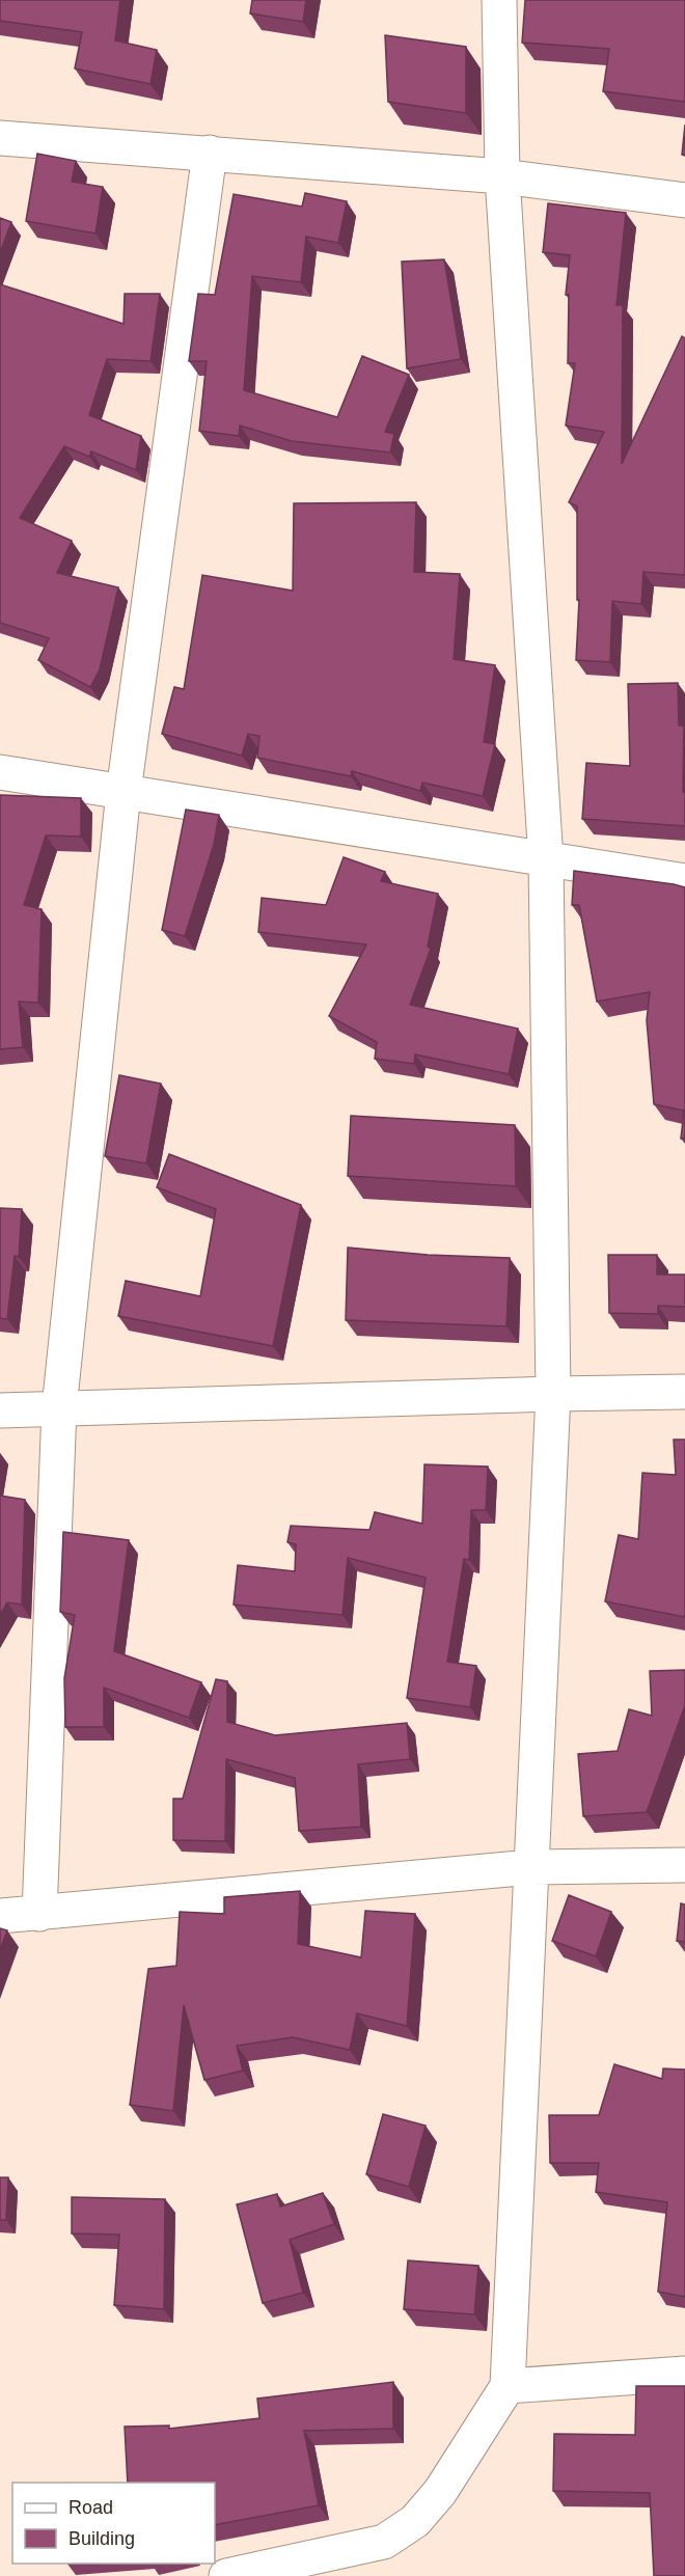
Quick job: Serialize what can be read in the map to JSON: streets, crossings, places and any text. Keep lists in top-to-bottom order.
{
  "legend": ["Road", "Building"]
}
